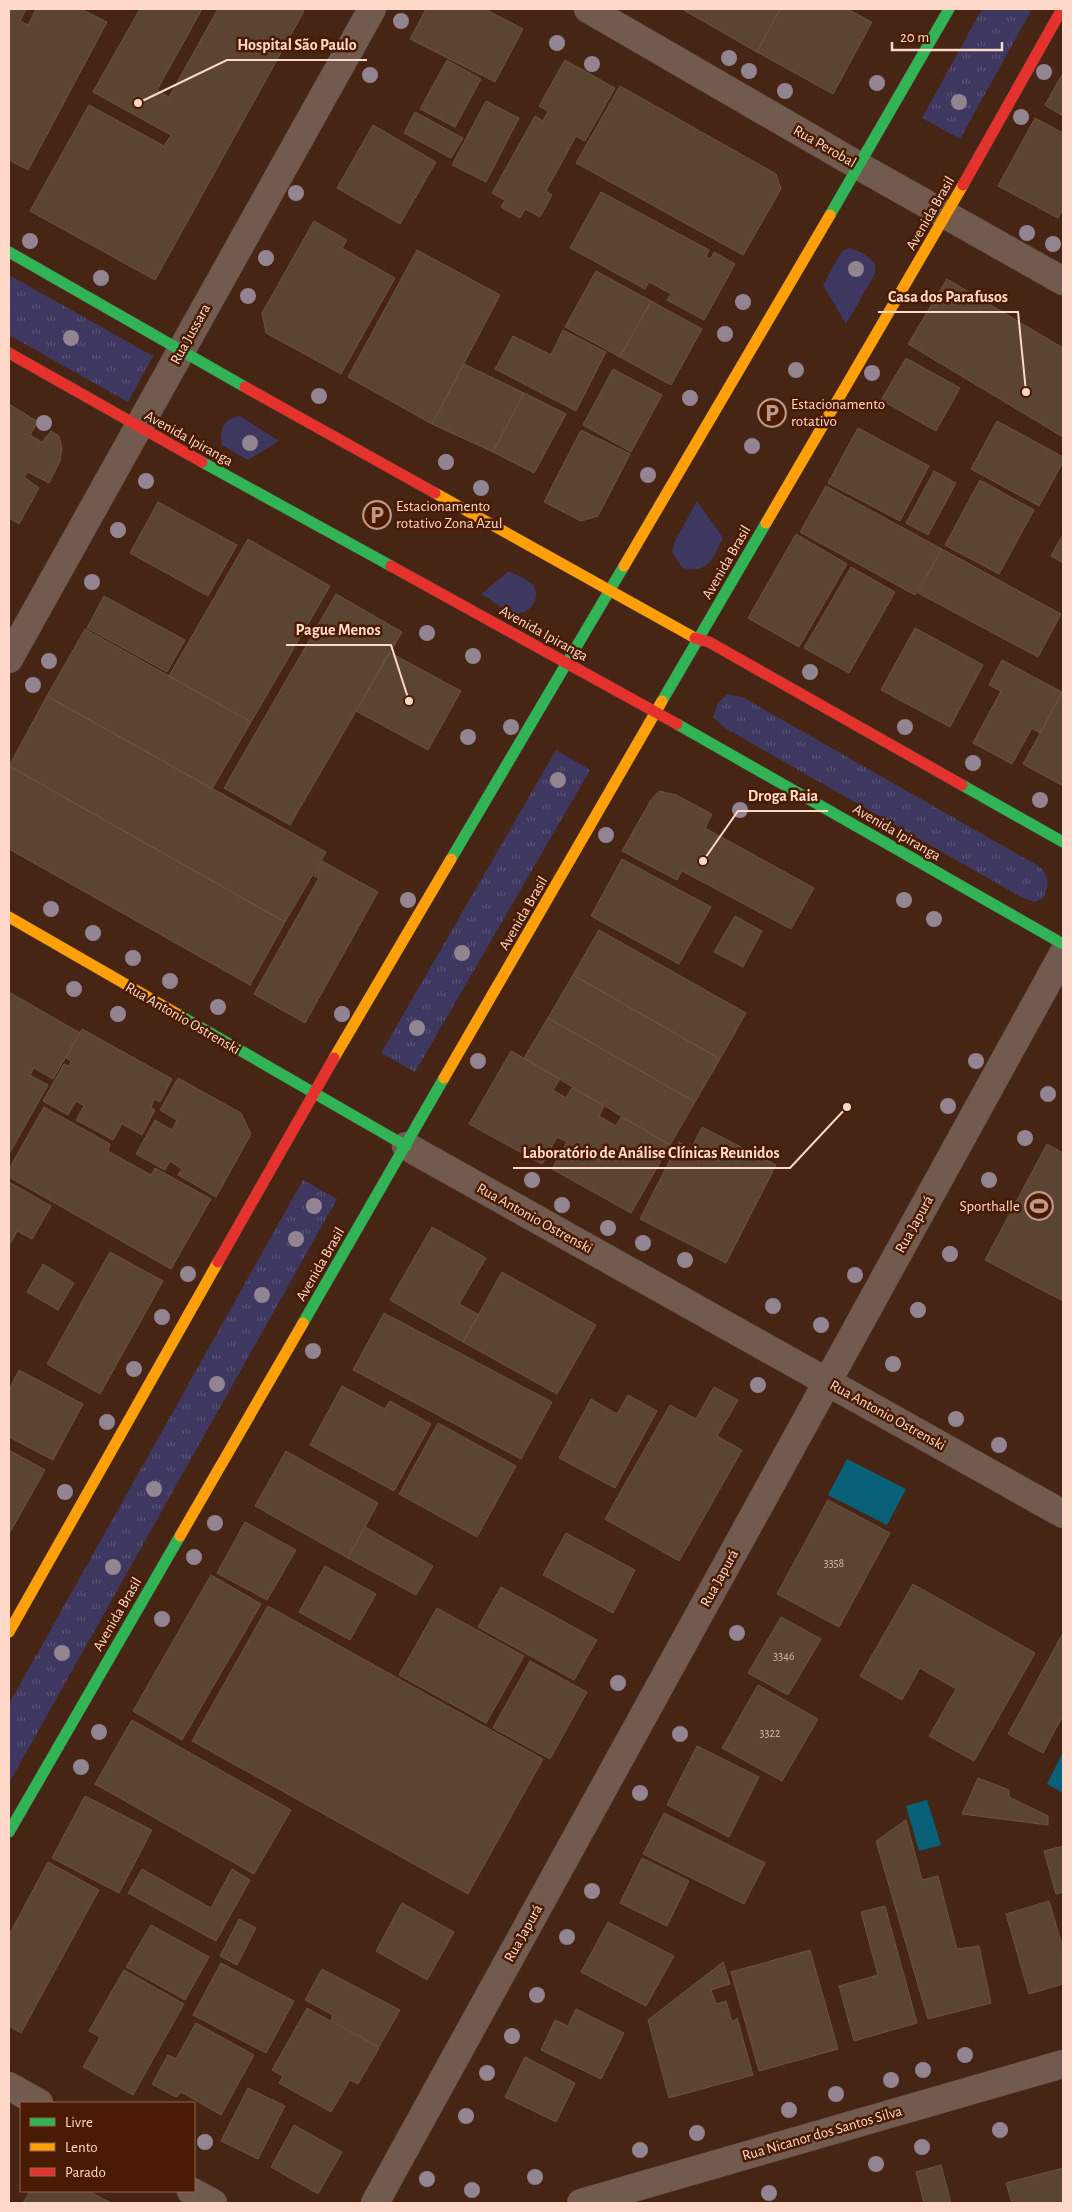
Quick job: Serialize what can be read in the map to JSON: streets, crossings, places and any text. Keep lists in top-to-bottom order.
{
  "streets": {
    "main road": ["Avenida Brasil", "Avenida Ipiranga", "Rua Antonio Ostrenski"],
    "street": [
      "Rua Perobal",
      "Rua Jussara",
      "Rua Japurá",
      "Rua Nicanor dos Santos Silva"
    ]
  },
  "crossings": [
    ["Rua Perobal", "Avenida Brasil"],
    ["Avenida Brasil", "Avenida Ipiranga"],
    ["Avenida Brasil", "Rua Antonio Ostrenski"],
    ["Rua Jussara", "Avenida Ipiranga"],
    ["Rua Antonio Ostrenski", "Rua Japurá"]
  ],
  "places": {
    "other": [
      "Hospital São Paulo",
      "Casa dos Parafusos",
      "Pague Menos",
      "Droga Raia",
      "Laboratório de Análise Clínicas Reunidos"
    ],
    "parking": ["Estacionamento rotativo", "Estacionamento rotativo Zona Azul"],
    "sports": ["Sporthalle"]
  },
  "house_numbers": ["3358", "3346", "3322"],
  "legend": ["Livre", "Lento", "Parado"],
  "scale_bar": "20 m"
}
